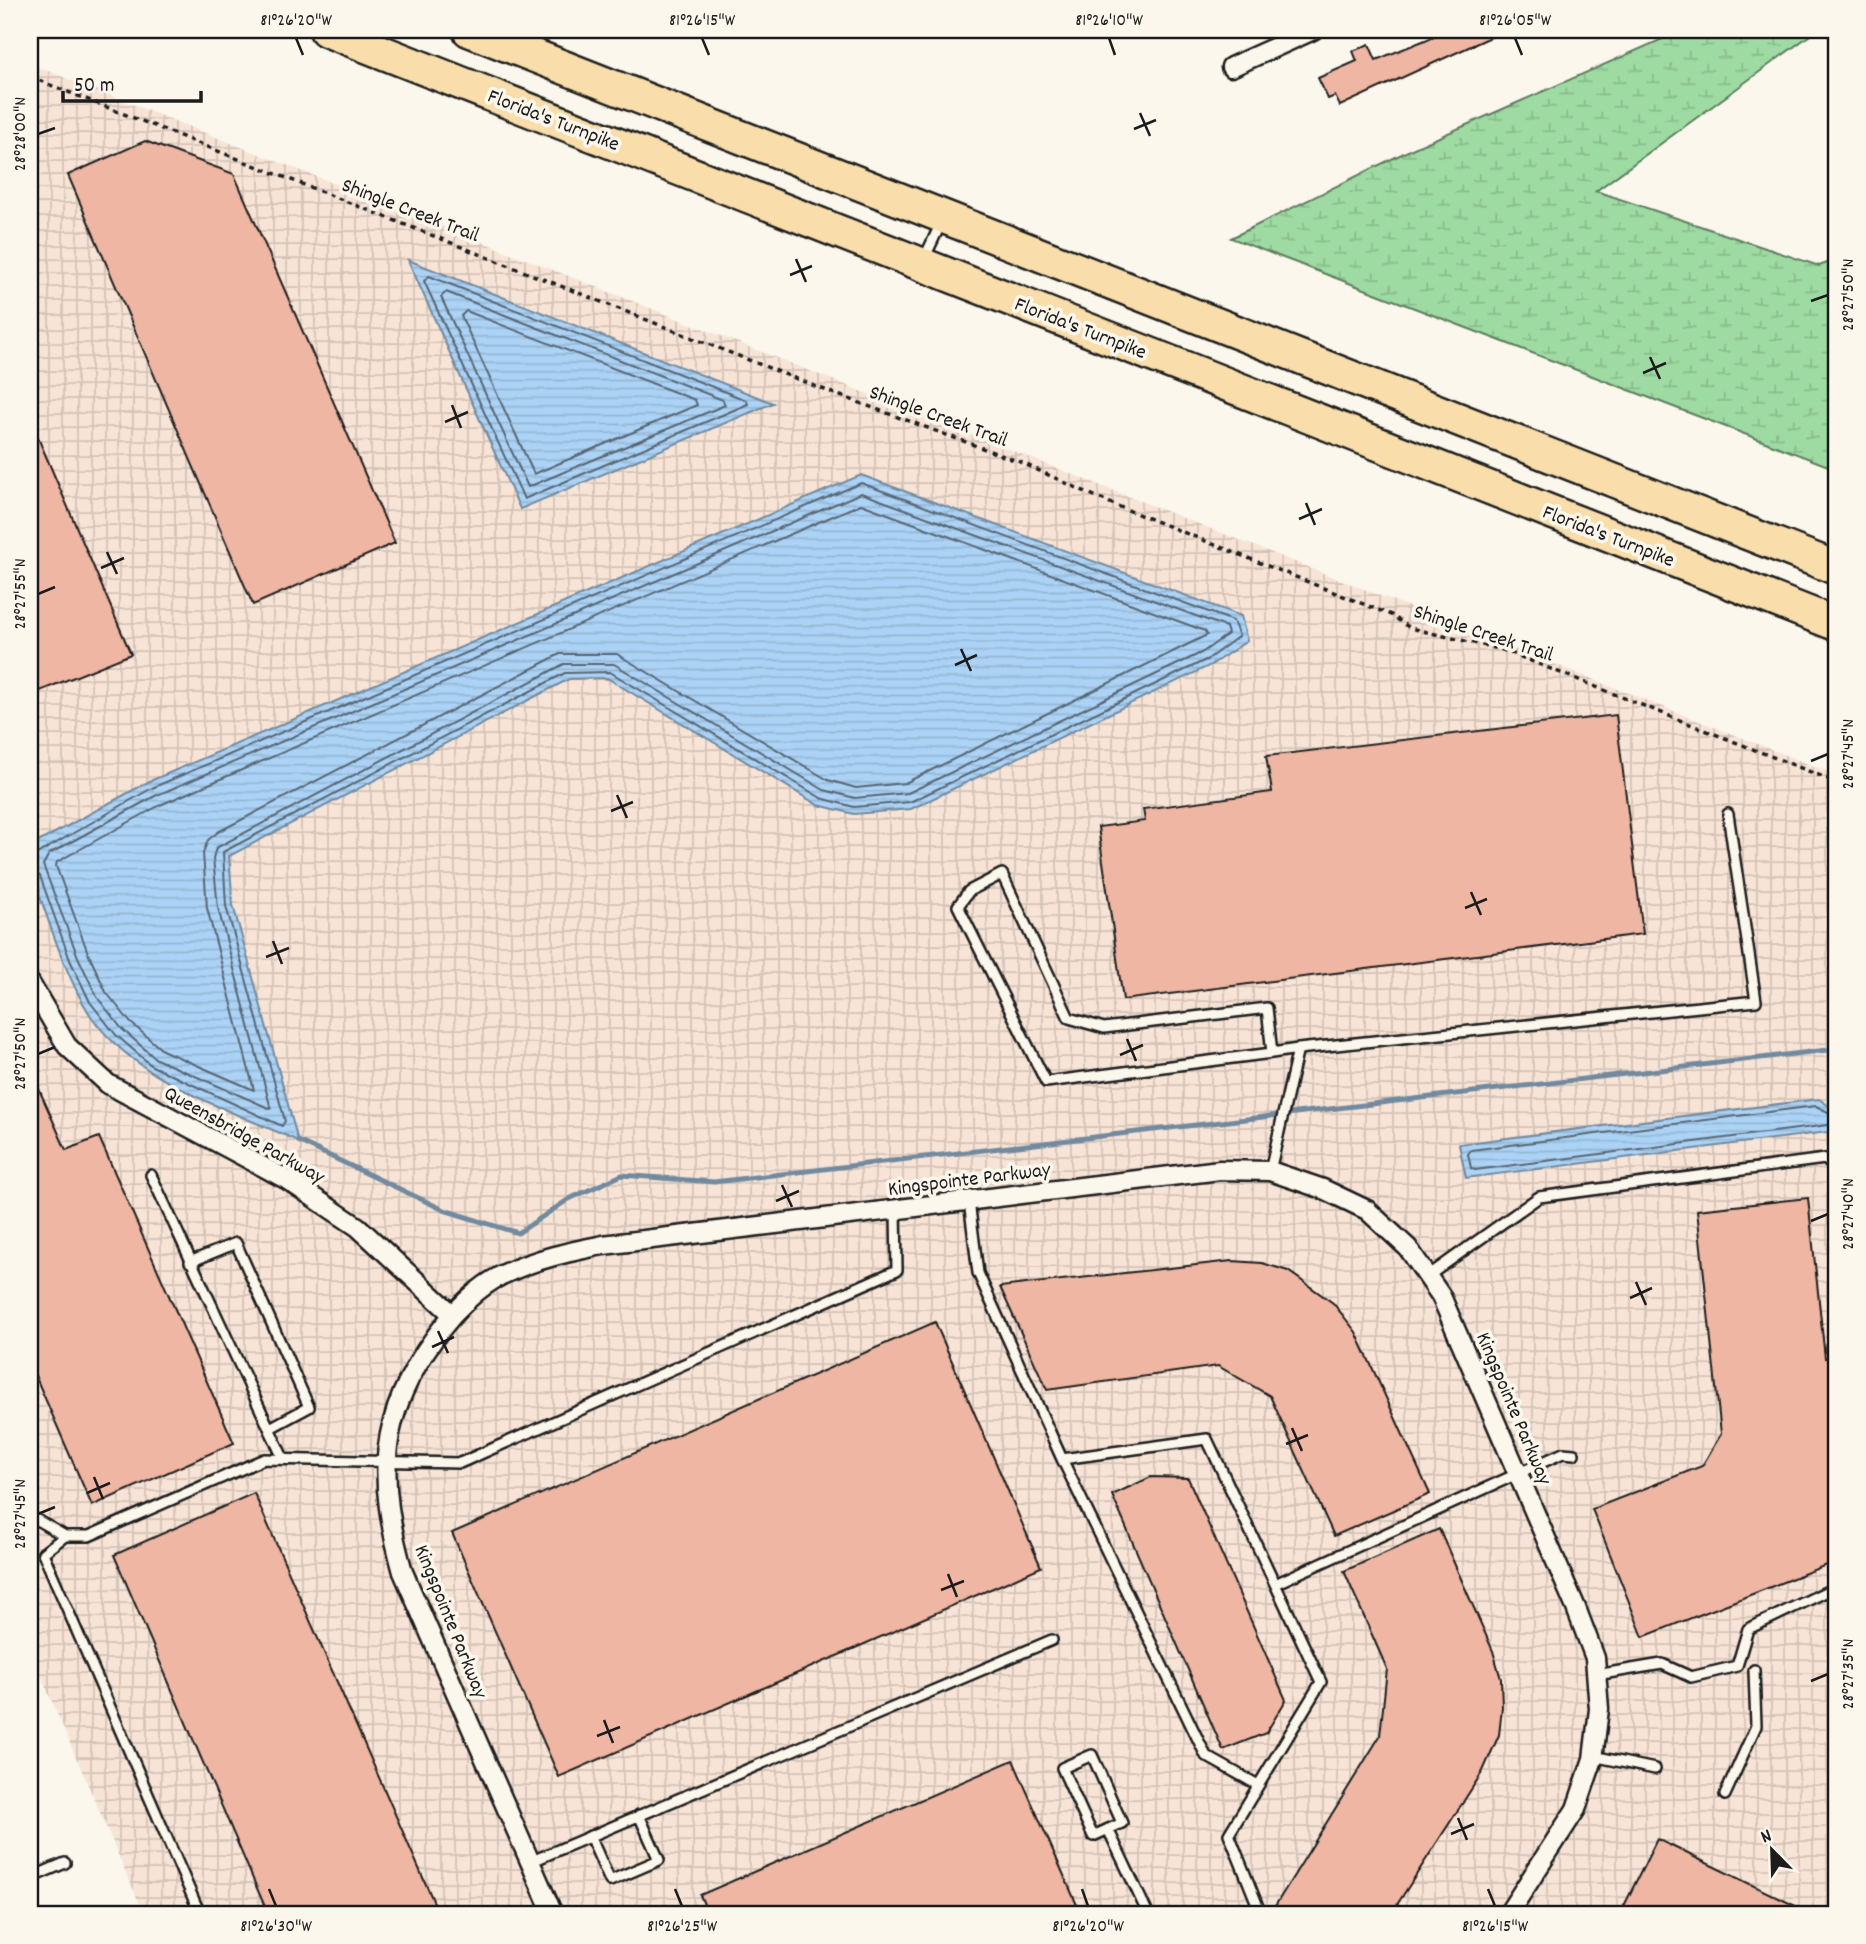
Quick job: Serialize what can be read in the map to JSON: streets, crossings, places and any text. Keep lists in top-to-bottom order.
{
  "streets": {
    "highway": ["Florida's Turnpike"],
    "street": ["Queensbridge Parkway", "Kingspointe Parkway"],
    "path": ["Shingle Creek Trail"]
  },
  "crossings": [
    ["Queensbridge Parkway", "Kingspointe Parkway"]
  ],
  "scale_bar": "50 m",
  "north": "top left",
  "coordinates": [
    "81°26'20\"W",
    "81°26'15\"W",
    "81°26'10\"W",
    "81°26'05\"W",
    "28°28'00\"N",
    "28°27'50\"N",
    "28°27'55\"N",
    "28°27'45\"N",
    "28°27'40\"N",
    "28°27'35\"N",
    "81°26'30\"W",
    "81°26'25\"W"
  ]
}
